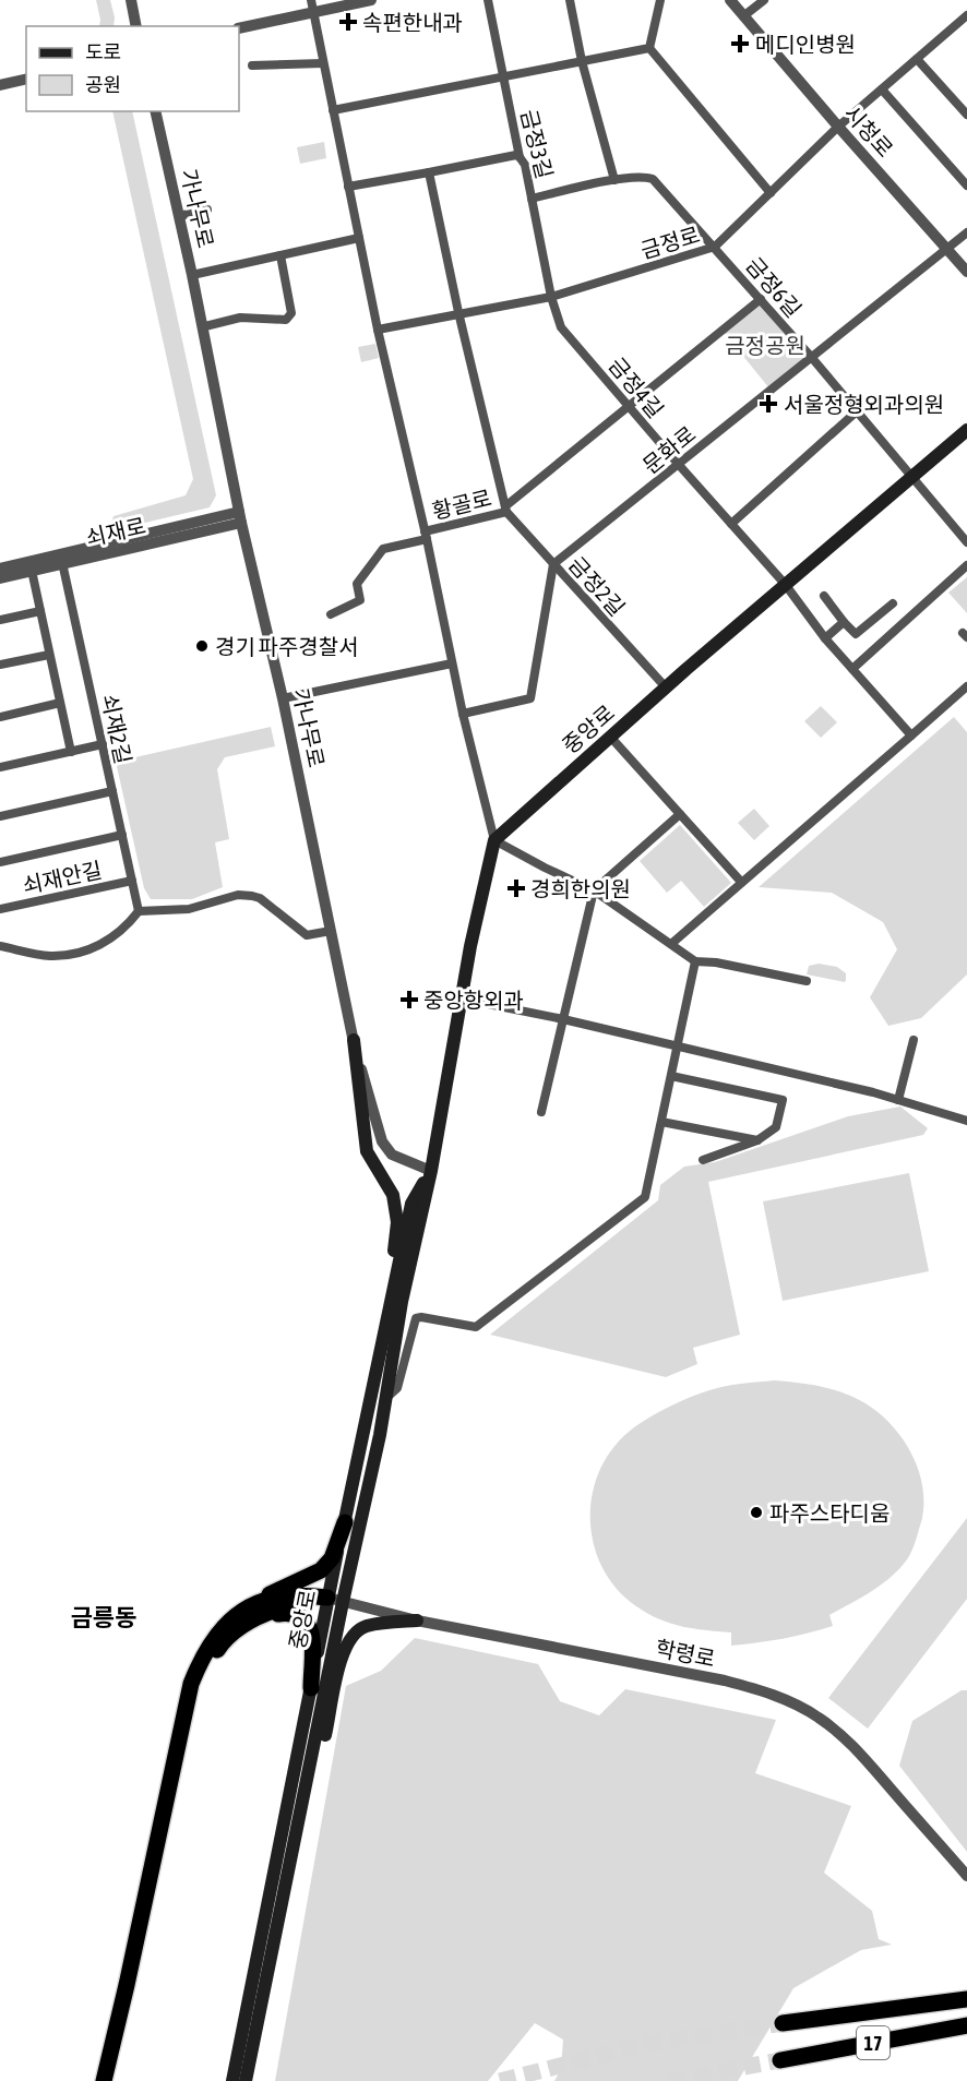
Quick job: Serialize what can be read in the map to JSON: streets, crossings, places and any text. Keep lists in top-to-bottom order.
{
  "streets": {
    "highway": ["17"],
    "main road": ["중앙로"],
    "street": [
      "시청로",
      "금정3길",
      "가나무로",
      "금정로",
      "금정6길",
      "금정4길",
      "문화로",
      "황골로",
      "금정2길",
      "쇠재2길",
      "쇠재안길",
      "학령로"
    ]
  },
  "crossings": [
    ["시청로", "금정로"],
    ["시청로", "문화로"],
    ["금정3길", "금정로"],
    ["금정3길", "금정6길"],
    ["금정3길", "금정4길"],
    ["가나무로", "중앙로"],
    ["금정로", "금정6길"],
    ["금정로", "금정4길"],
    ["금정로", "금정2길"],
    ["금정6길", "문화로"],
    ["금정6길", "중앙로"],
    ["금정4길", "문화로"],
    ["금정4길", "중앙로"],
    ["문화로", "금정2길"],
    ["황골로", "금정2길"],
    ["금정2길", "중앙로"],
    ["쇠재2길", "쇠재안길"],
    ["중앙로", "학령로"]
  ],
  "districts": ["금릉동"],
  "parks": ["금정공원"],
  "places": {
    "health": [
      "속편한내과",
      "메디인병원",
      "서울정형외과의원",
      "경희한의원",
      "중앙항외과"
    ],
    "other": ["경기 파주경찰서", "파주스타디움"]
  },
  "legend": ["도로", "공원"]
}
